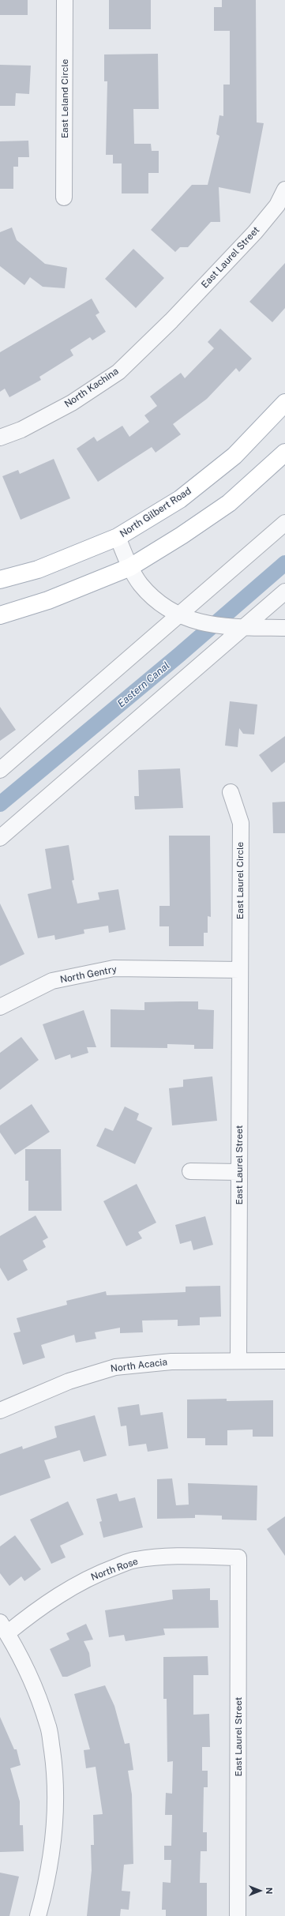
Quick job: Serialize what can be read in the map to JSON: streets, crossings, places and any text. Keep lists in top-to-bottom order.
{
  "streets": {
    "main road": ["North Gilbert Road"],
    "street": [
      "East Leland Circle",
      "East Laurel Street",
      "North Kachina",
      "East Laurel Circle",
      "North Gentry",
      "North Acacia",
      "North Rose"
    ]
  },
  "crossings": [
    ["East Laurel Street", "North Kachina"],
    ["East Laurel Street", "East Laurel Circle"],
    ["East Laurel Street", "North Gentry"],
    ["East Laurel Street", "North Acacia"],
    ["East Laurel Street", "North Rose"],
    ["East Laurel Circle", "North Gentry"]
  ],
  "water": ["Eastern Canal"],
  "north": "right"
}
